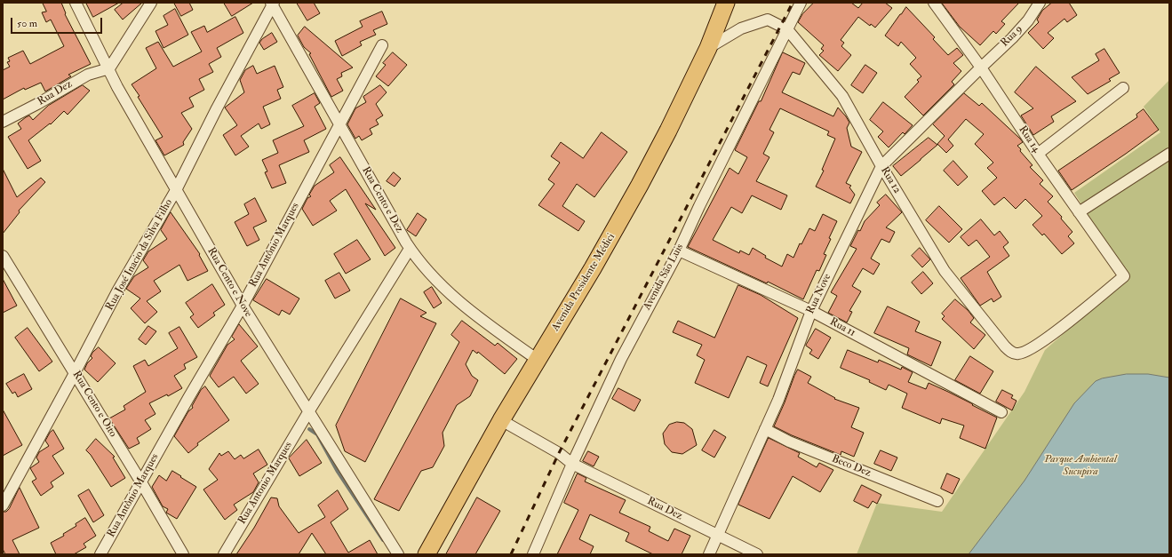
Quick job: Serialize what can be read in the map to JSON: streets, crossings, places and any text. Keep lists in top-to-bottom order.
{
  "streets": {
    "main road": ["Avenida Presidente Médici"],
    "street": [
      "Rua 9",
      "Rua Dez",
      "Rua 14",
      "Rua 12",
      "Rua Cento e Dez",
      "Rua Antônio Marques",
      "Rua José Inacio da Silva Filho",
      "Avenida São Luis",
      "Rua Cento e Nove",
      "Rua Nove",
      "Rua 11",
      "Rua Cento e Oito",
      "Beco Dez",
      "Rua Antonio Marques"
    ]
  },
  "crossings": [
    ["Rua 9", "Rua 14"],
    ["Rua 9", "Rua Nove"],
    ["Rua Dez", "Avenida São Luis"],
    ["Rua Dez", "Rua Cento e Nove"],
    ["Rua Dez", "Avenida Presidente Médici"],
    ["Rua Dez", "Rua Nove"],
    ["Rua 14", "Rua 12"],
    ["Rua 14", "Rua Nove"],
    ["Rua 12", "Avenida São Luis"],
    ["Rua 12", "Rua Nove"],
    ["Rua Cento e Dez", "Rua Antônio Marques"],
    ["Rua Cento e Dez", "Rua José Inacio da Silva Filho"],
    ["Rua Cento e Dez", "Avenida Presidente Médici"],
    ["Rua Cento e Dez", "Rua Antonio Marques"],
    ["Rua Antônio Marques", "Rua Cento e Nove"],
    ["Rua Antônio Marques", "Rua Cento e Oito"],
    ["Rua José Inacio da Silva Filho", "Rua Cento e Nove"],
    ["Rua José Inacio da Silva Filho", "Rua Cento e Oito"],
    ["Avenida São Luis", "Rua 11"],
    ["Rua Cento e Nove", "Rua Antonio Marques"],
    ["Rua Nove", "Rua 11"],
    ["Rua Nove", "Beco Dez"]
  ],
  "parks": ["Parque Ambiental Sucupira"],
  "scale_bar": "50 m"
}
